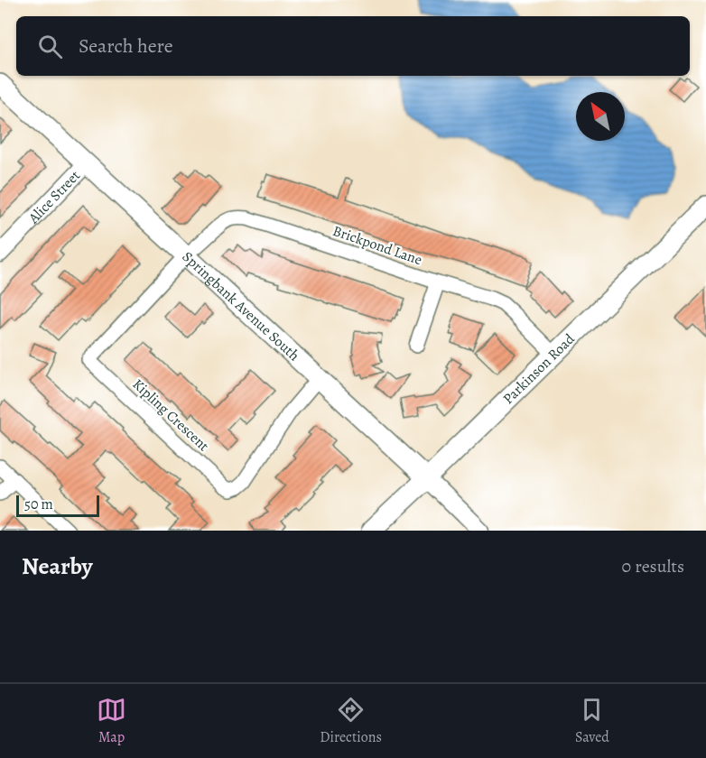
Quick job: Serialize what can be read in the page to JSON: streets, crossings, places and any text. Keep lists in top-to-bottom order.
{
  "streets": {
    "main road": ["Springbank Avenue South", "Parkinson Road"],
    "street": ["Alice Street", "Brickpond Lane", "Kipling Crescent"]
  },
  "crossings": [
    ["Alice Street", "Springbank Avenue South"],
    ["Brickpond Lane", "Springbank Avenue South"],
    ["Brickpond Lane", "Parkinson Road"],
    ["Brickpond Lane", "Kipling Crescent"],
    ["Springbank Avenue South", "Parkinson Road"],
    ["Springbank Avenue South", "Kipling Crescent"]
  ],
  "scale_bar": "50 m",
  "north": "top left",
  "page": {
    "search": "Search here",
    "scale": "50 m",
    "heading": ["Nearby", "0 results"],
    "nav": ["Map", "Directions", "Saved"]
  }
}
